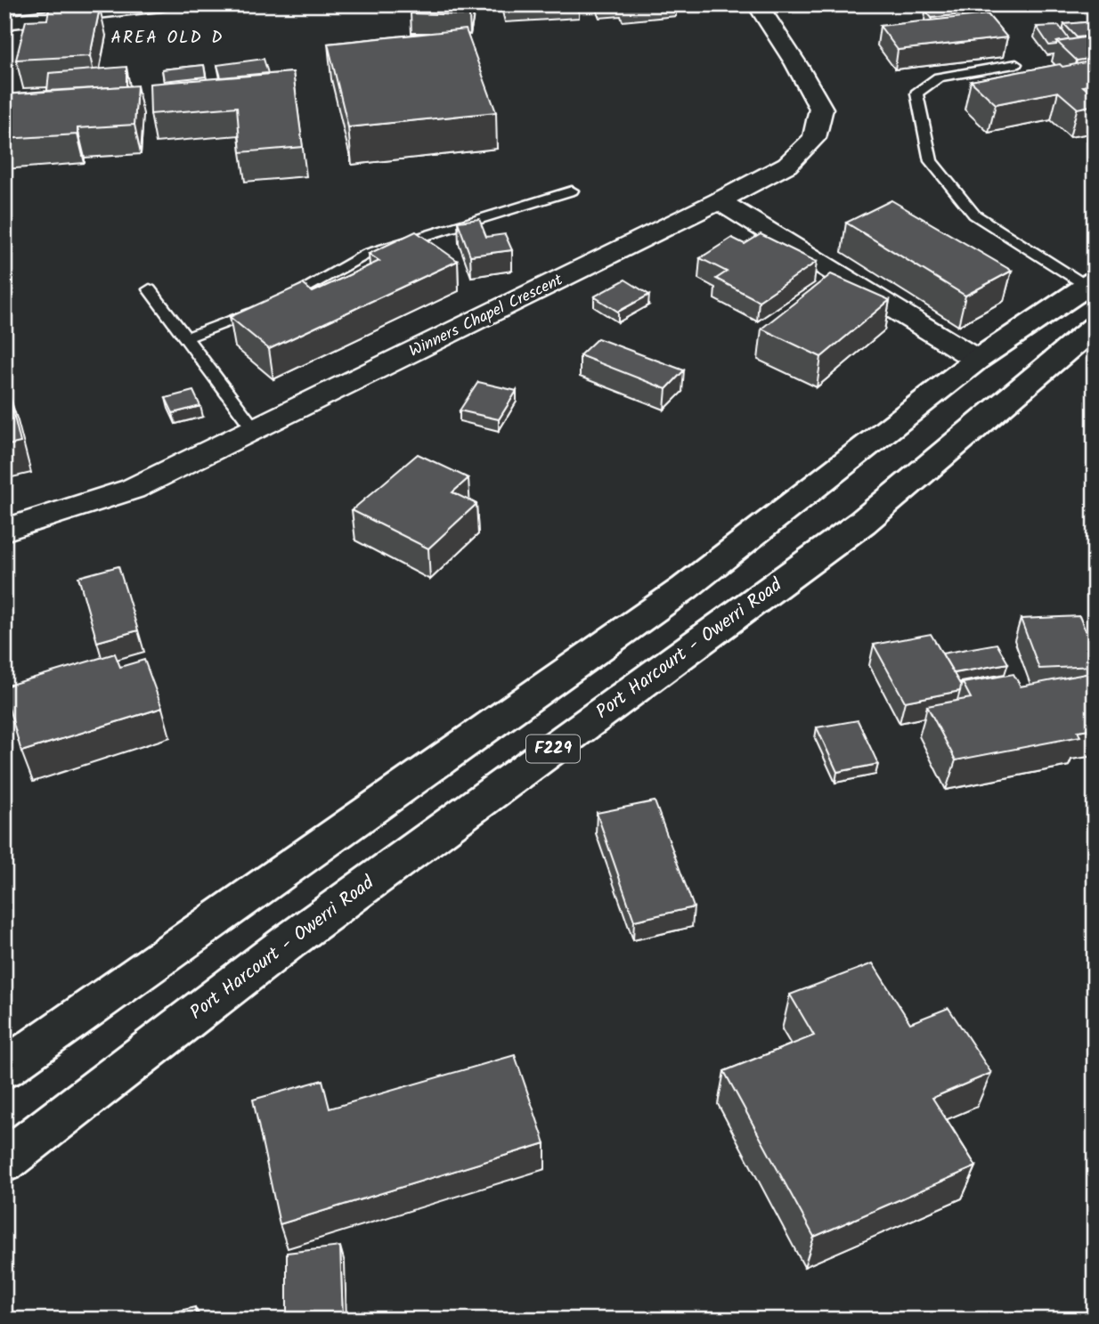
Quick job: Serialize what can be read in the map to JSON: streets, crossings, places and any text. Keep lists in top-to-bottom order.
{
  "streets": {
    "main road": ["Port Harcourt - Owerri Road", "F229"],
    "street": ["Winners Chapel Crescent"]
  },
  "districts": ["AREA OLD D"]
}
